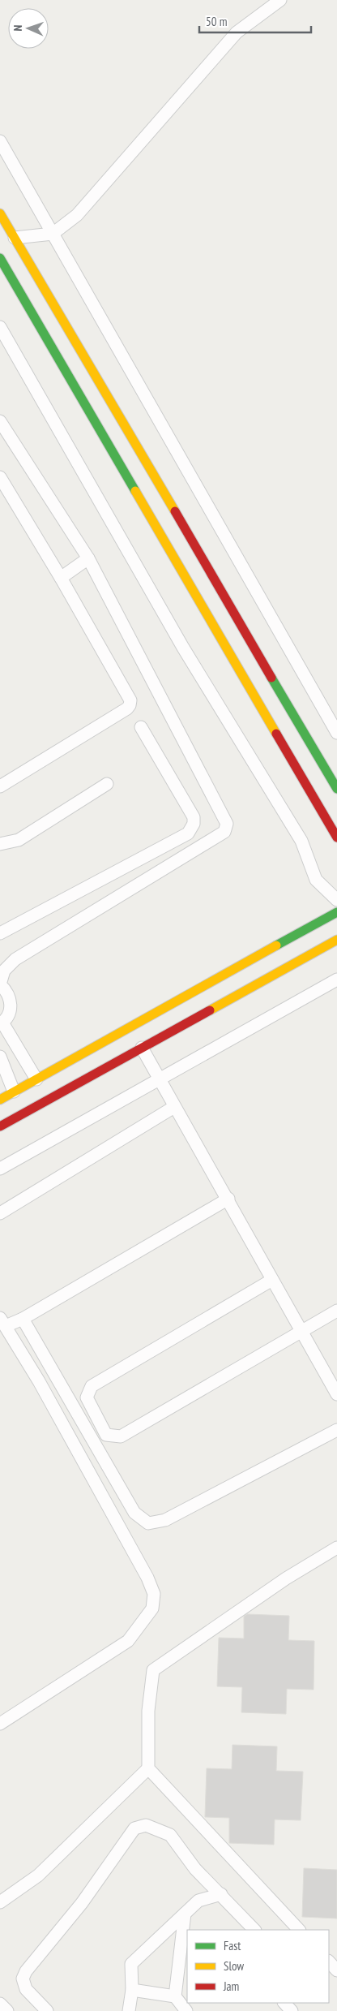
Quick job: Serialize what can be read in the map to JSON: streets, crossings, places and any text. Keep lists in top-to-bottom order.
{
  "legend": ["Fast", "Slow", "Jam"],
  "scale_bar": "50 m",
  "north": "left"
}
